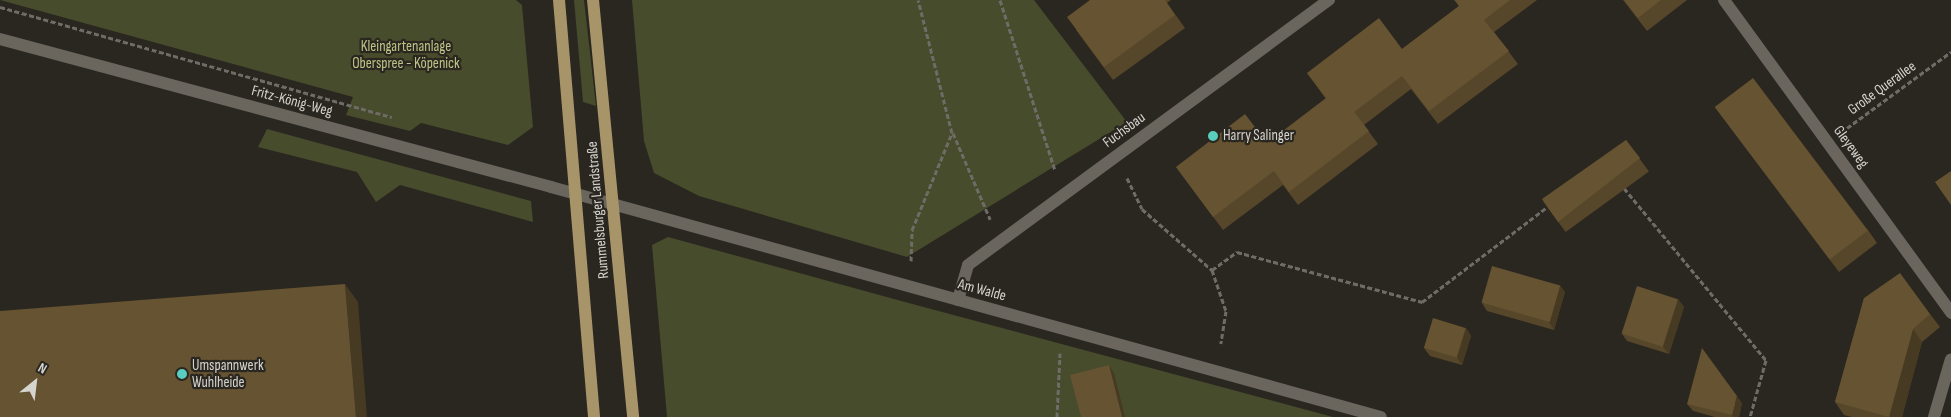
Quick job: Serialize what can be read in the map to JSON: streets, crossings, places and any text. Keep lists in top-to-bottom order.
{
  "streets": {
    "main road": ["Rummelsburger Landstraße"],
    "street": [
      "Fritz-König-Weg",
      "Fuchsbau",
      "Gleyeweg",
      "Am Walde"
    ],
    "path": ["Große Querallee"]
  },
  "crossings": [
    ["Große Querallee", "Gleyeweg"],
    ["Fritz-König-Weg", "Rummelsburger Landstraße"],
    ["Fritz-König-Weg", "Am Walde"],
    ["Fuchsbau", "Am Walde"],
    ["Rummelsburger Landstraße", "Am Walde"]
  ],
  "parks": ["Kleingartenanlage Oberspree - Köpenick"],
  "places": ["Harry Salinger", "Umspannwerk Wuhlheide"],
  "north": "top right"
}
